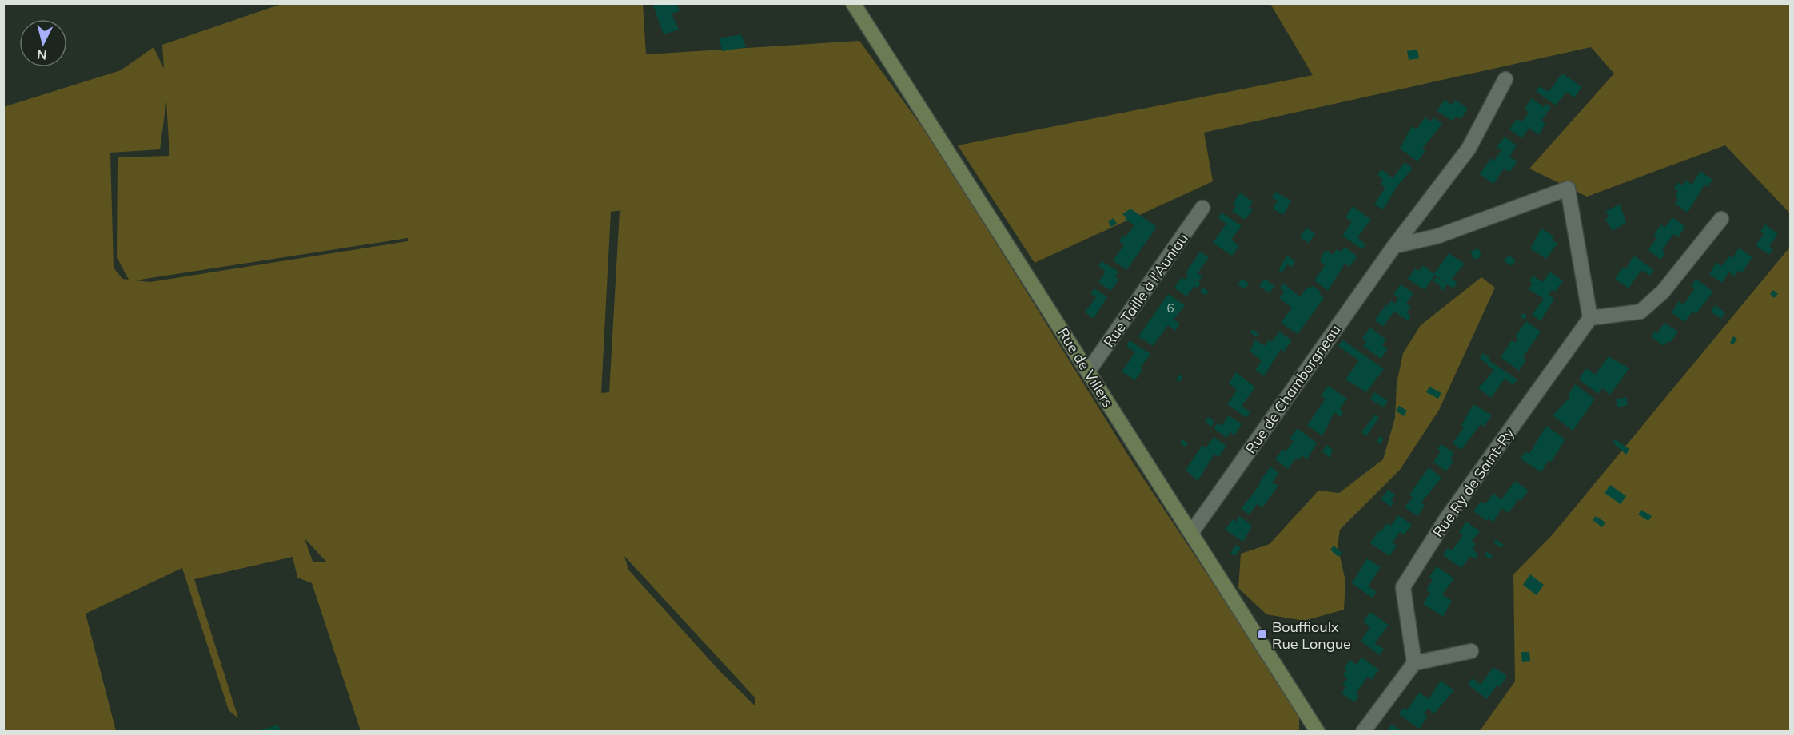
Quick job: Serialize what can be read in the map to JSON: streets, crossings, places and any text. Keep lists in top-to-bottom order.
{
  "streets": {
    "street": [
      "Rue Taille à l'Auniau",
      "Rue de Villers",
      "Rue de Chamborgneau",
      "Rue Ry de Saint-Ry"
    ]
  },
  "crossings": [
    ["Rue Taille à l'Auniau", "Rue de Villers"],
    ["Rue de Villers", "Rue de Chamborgneau"]
  ],
  "places": {
    "transit": ["Bouffioulx Rue Longue"]
  },
  "house_numbers": ["6"],
  "north": "bottom"
}
